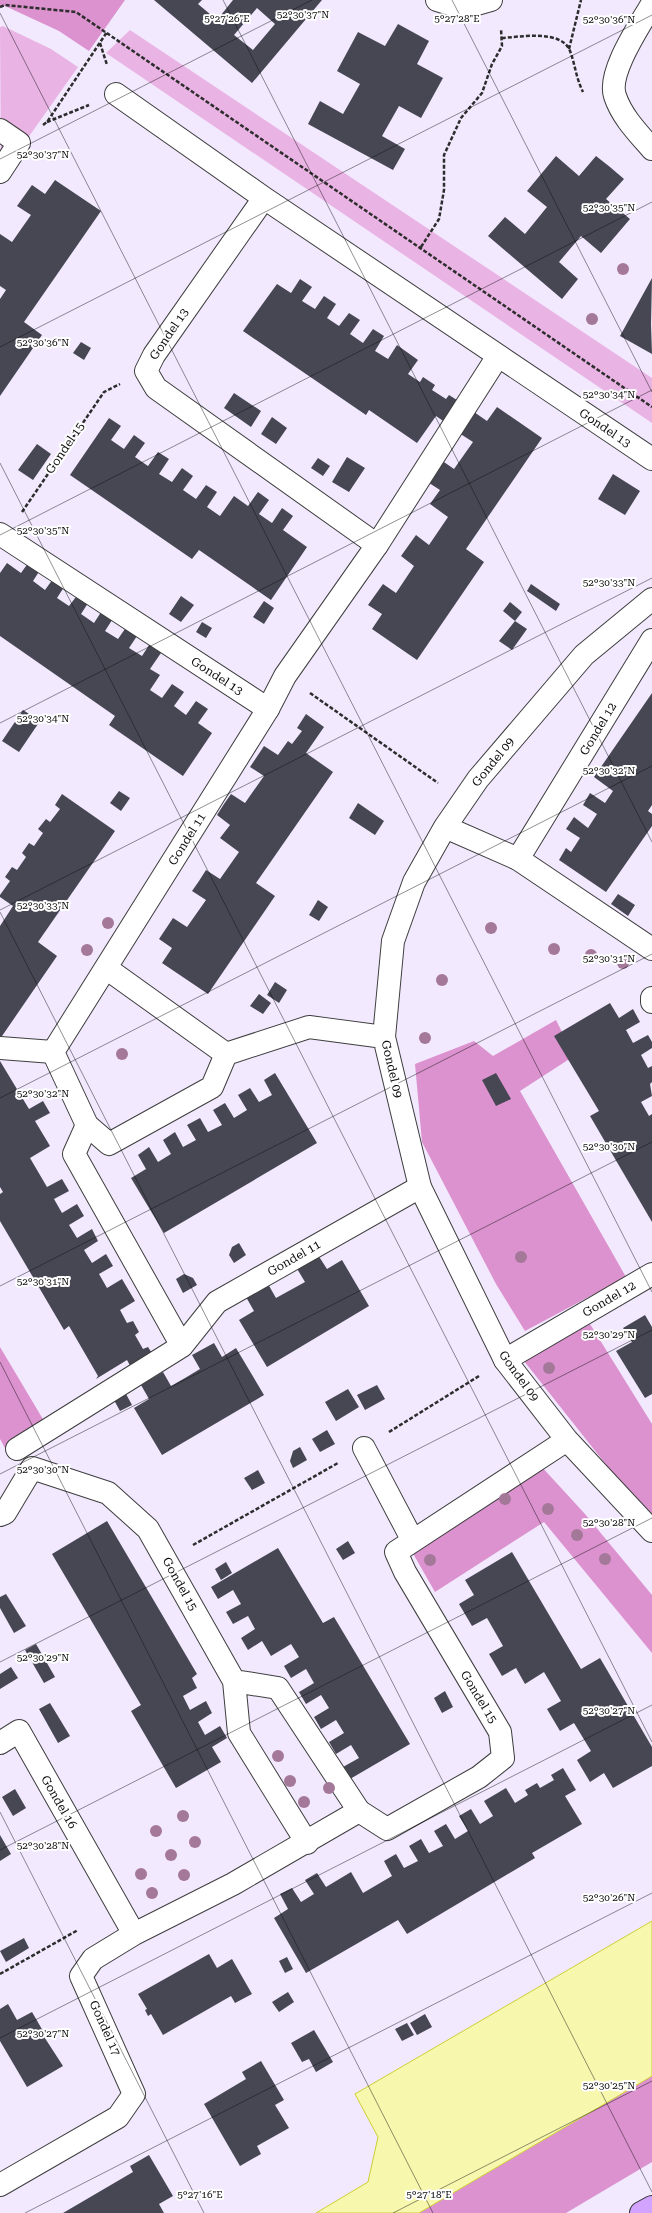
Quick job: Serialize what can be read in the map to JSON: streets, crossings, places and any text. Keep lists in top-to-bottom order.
{
  "streets": {
    "street": [
      "Gondel 13",
      "Gondel 15",
      "Gondel 12",
      "Gondel 09",
      "Gondel 11",
      "Gondel 16",
      "Gondel 17"
    ]
  },
  "crossings": [
    ["Gondel 13", "Gondel 15"],
    ["Gondel 13", "Gondel 11"],
    ["Gondel 15", "Gondel 09"],
    ["Gondel 15", "Gondel 17"],
    ["Gondel 12", "Gondel 09"],
    ["Gondel 09", "Gondel 11"],
    ["Gondel 16", "Gondel 17"]
  ],
  "coordinates": [
    "52°30'37\"N",
    "5°27'26\"E",
    "5°27'28\"E",
    "52°30'36\"N",
    "52°30'35\"N",
    "52°30'34\"N",
    "52°30'33\"N",
    "52°30'32\"N",
    "52°30'31\"N",
    "52°30'30\"N",
    "52°30'29\"N",
    "52°30'28\"N",
    "52°30'27\"N",
    "52°30'26\"N",
    "52°30'25\"N",
    "5°27'16\"E",
    "5°27'18\"E"
  ]
}
